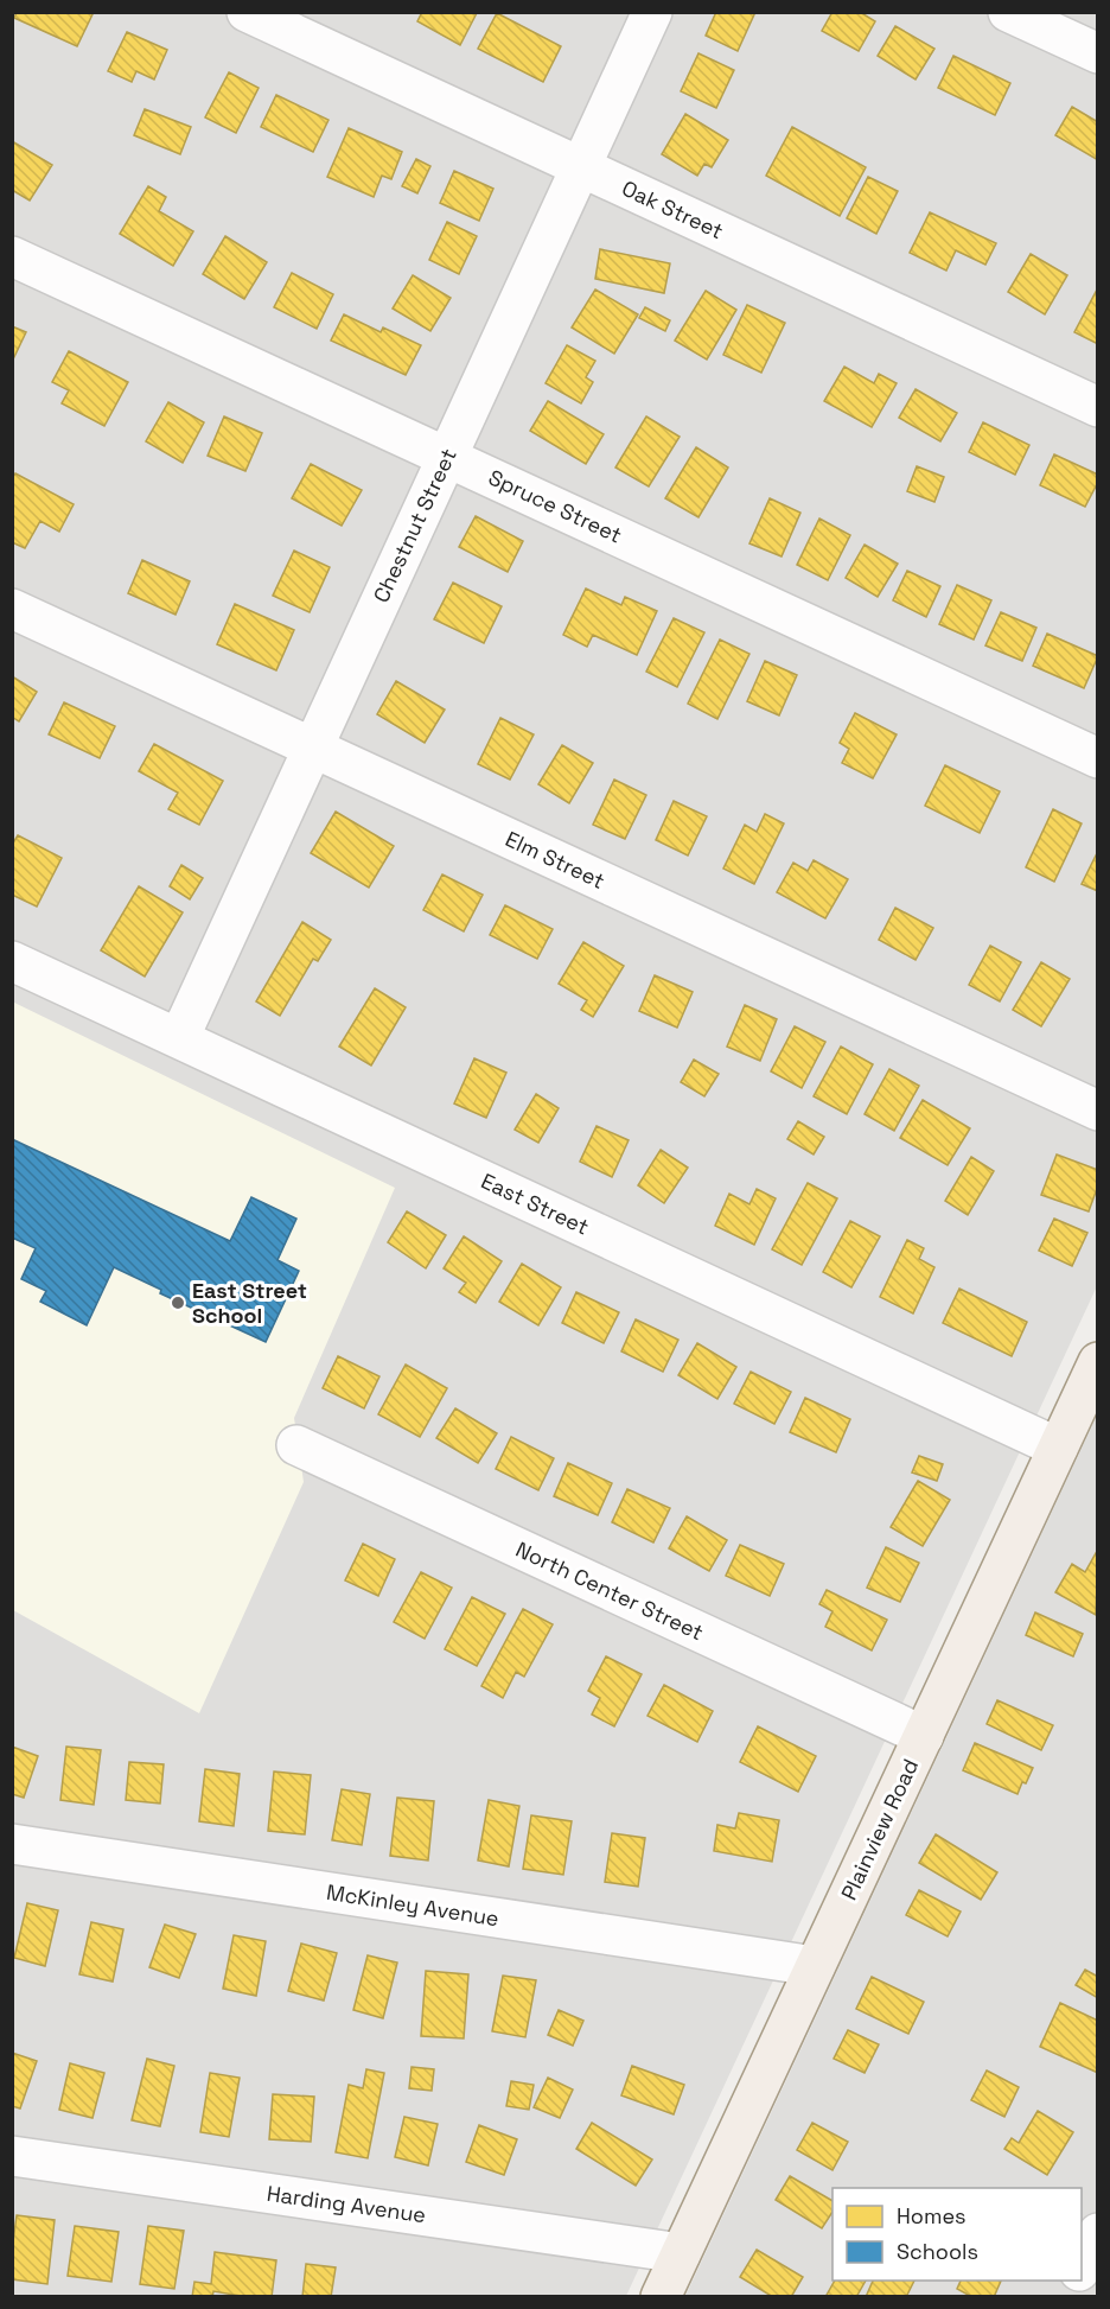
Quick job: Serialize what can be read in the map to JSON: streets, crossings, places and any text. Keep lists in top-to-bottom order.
{
  "streets": {
    "main road": ["Plainview Road"],
    "street": [
      "Oak Street",
      "Spruce Street",
      "Chestnut Street",
      "Elm Street",
      "East Street",
      "North Center Street",
      "McKinley Avenue",
      "Harding Avenue"
    ]
  },
  "crossings": [
    ["Oak Street", "Chestnut Street"],
    ["Spruce Street", "Chestnut Street"],
    ["Chestnut Street", "Elm Street"],
    ["Chestnut Street", "East Street"],
    ["East Street", "Plainview Road"],
    ["North Center Street", "Plainview Road"],
    ["Plainview Road", "McKinley Avenue"],
    ["Plainview Road", "Harding Avenue"]
  ],
  "places": ["East Street School"],
  "legend": ["Homes", "Schools"]
}
